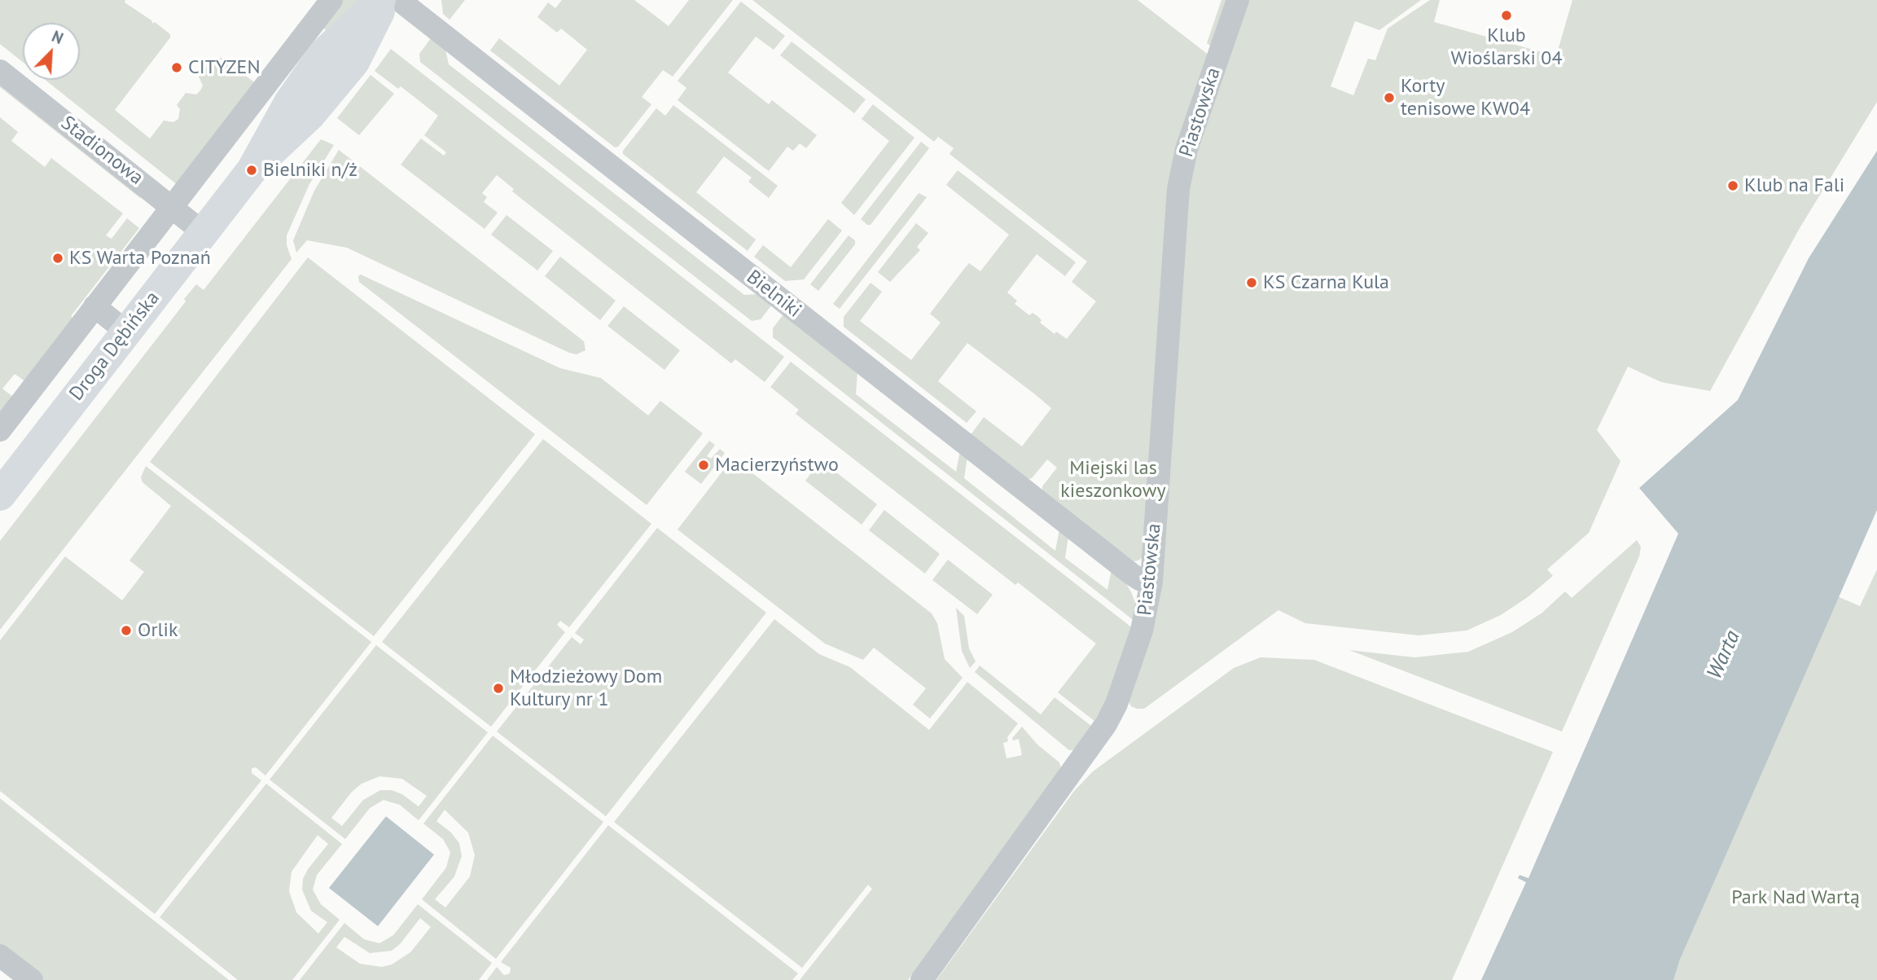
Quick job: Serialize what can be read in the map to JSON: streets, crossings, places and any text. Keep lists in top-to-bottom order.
{
  "streets": {
    "street": [
      "Piastowska",
      "Stadionowa",
      "Bielniki",
      "Droga Dębińska"
    ]
  },
  "crossings": [
    ["Piastowska", "Bielniki"],
    ["Stadionowa", "Droga Dębińska"]
  ],
  "water": ["Warta"],
  "parks": ["Miejski las kieszonkowy", "Park Nad Wartą"],
  "places": [
    "Klub Wioślarski 04",
    "CITYZEN",
    "Korty tenisowe KW04",
    "Bielniki n/ż",
    "Klub na Fali",
    "KS Warta Poznań",
    "KS Czarna Kula",
    "Macierzyństwo",
    "Orlik",
    "Młodzieżowy Dom Kultury nr 1"
  ],
  "north": "top right"
}
